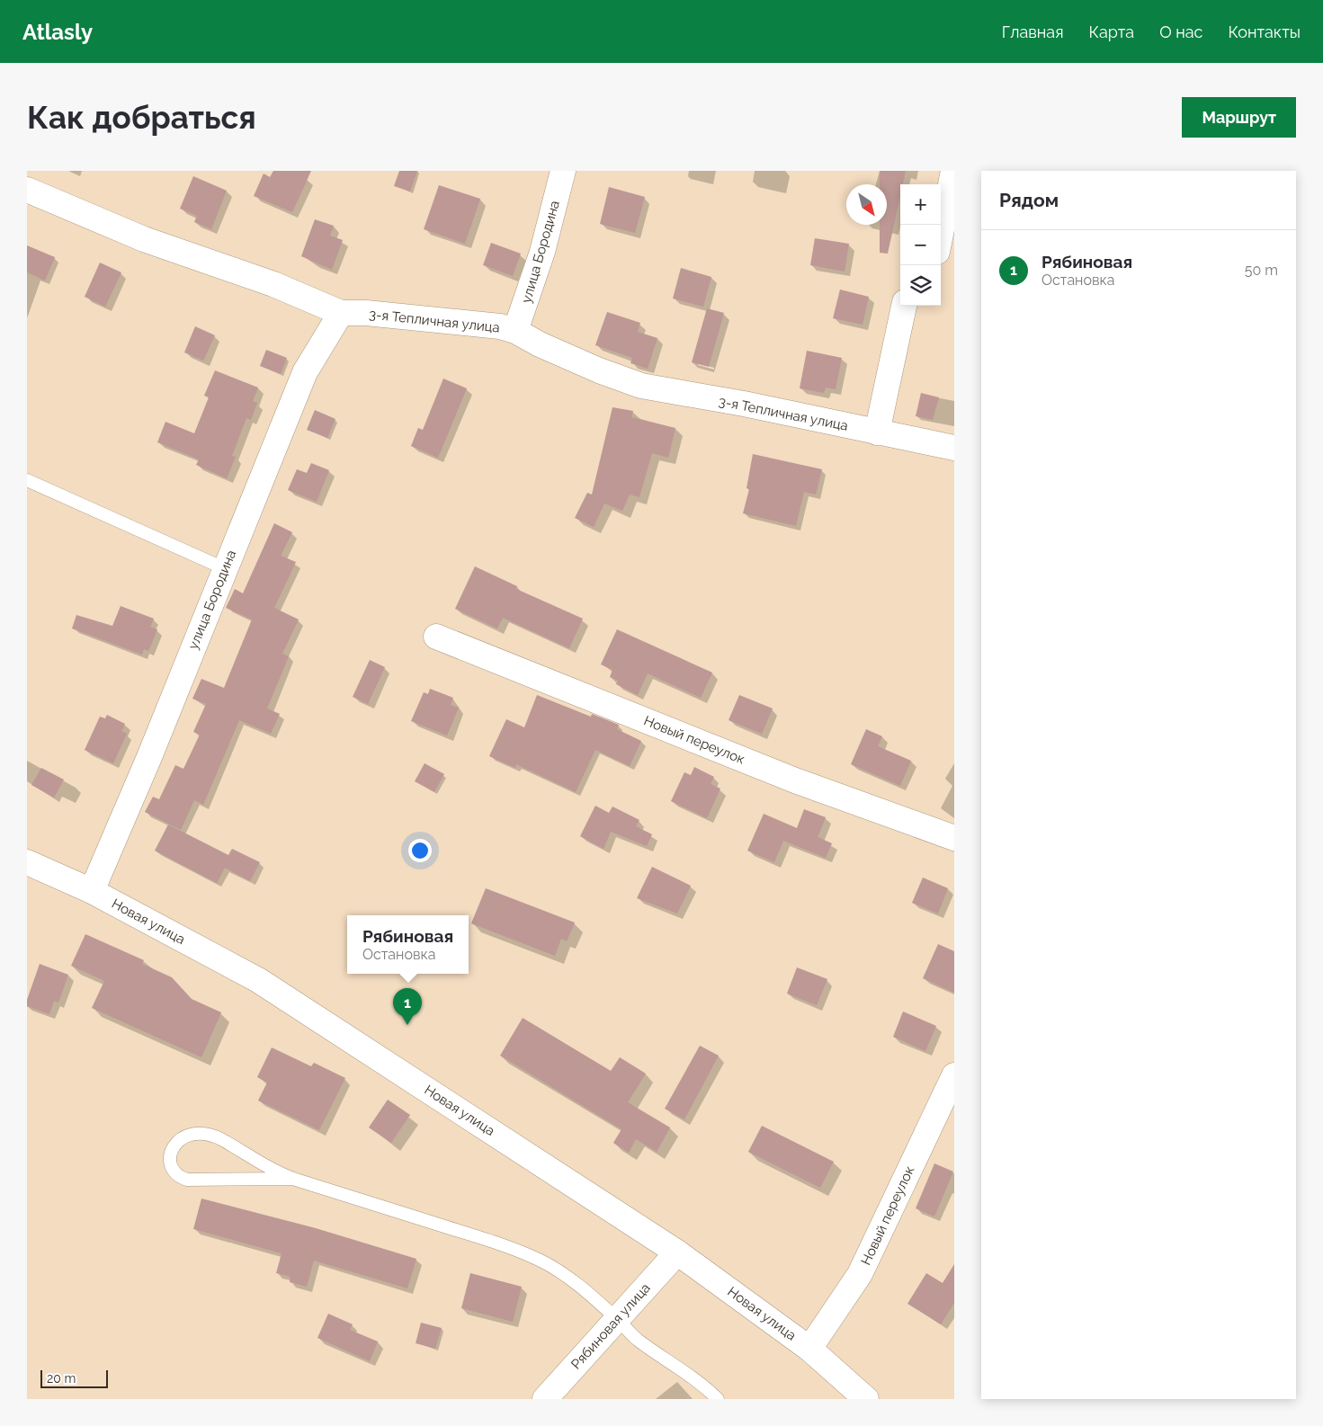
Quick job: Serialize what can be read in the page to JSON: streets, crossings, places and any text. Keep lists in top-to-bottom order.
{
  "streets": {
    "street": [
      "улица Бородина",
      "3-я Тепличная улица",
      "Новый переулок",
      "Новая улица",
      "Рябиновая улица"
    ]
  },
  "crossings": [
    ["улица Бородина", "3-я Тепличная улица"],
    ["улица Бородина", "Новая улица"],
    ["Новый переулок", "Новая улица"],
    ["Новая улица", "Рябиновая улица"]
  ],
  "scale_bar": "20 m",
  "north": "bottom right",
  "page": {
    "header": "Atlasly",
    "nav": [
      "Главная",
      "Карта",
      "О нас",
      "Контакты"
    ],
    "buttons": "Маршрут",
    "title": "Как добраться",
    "heading": "Рядом",
    "map_buttons": ["+", "−"],
    "list": [
      {
        "mark": "1",
        "name": "Рябиновая",
        "note": "Остановка",
        "value": "50 m"
      }
    ],
    "popup": ["Рябиновая", "Остановка"],
    "pins": "1",
    "scale": "20 m"
  }
}
